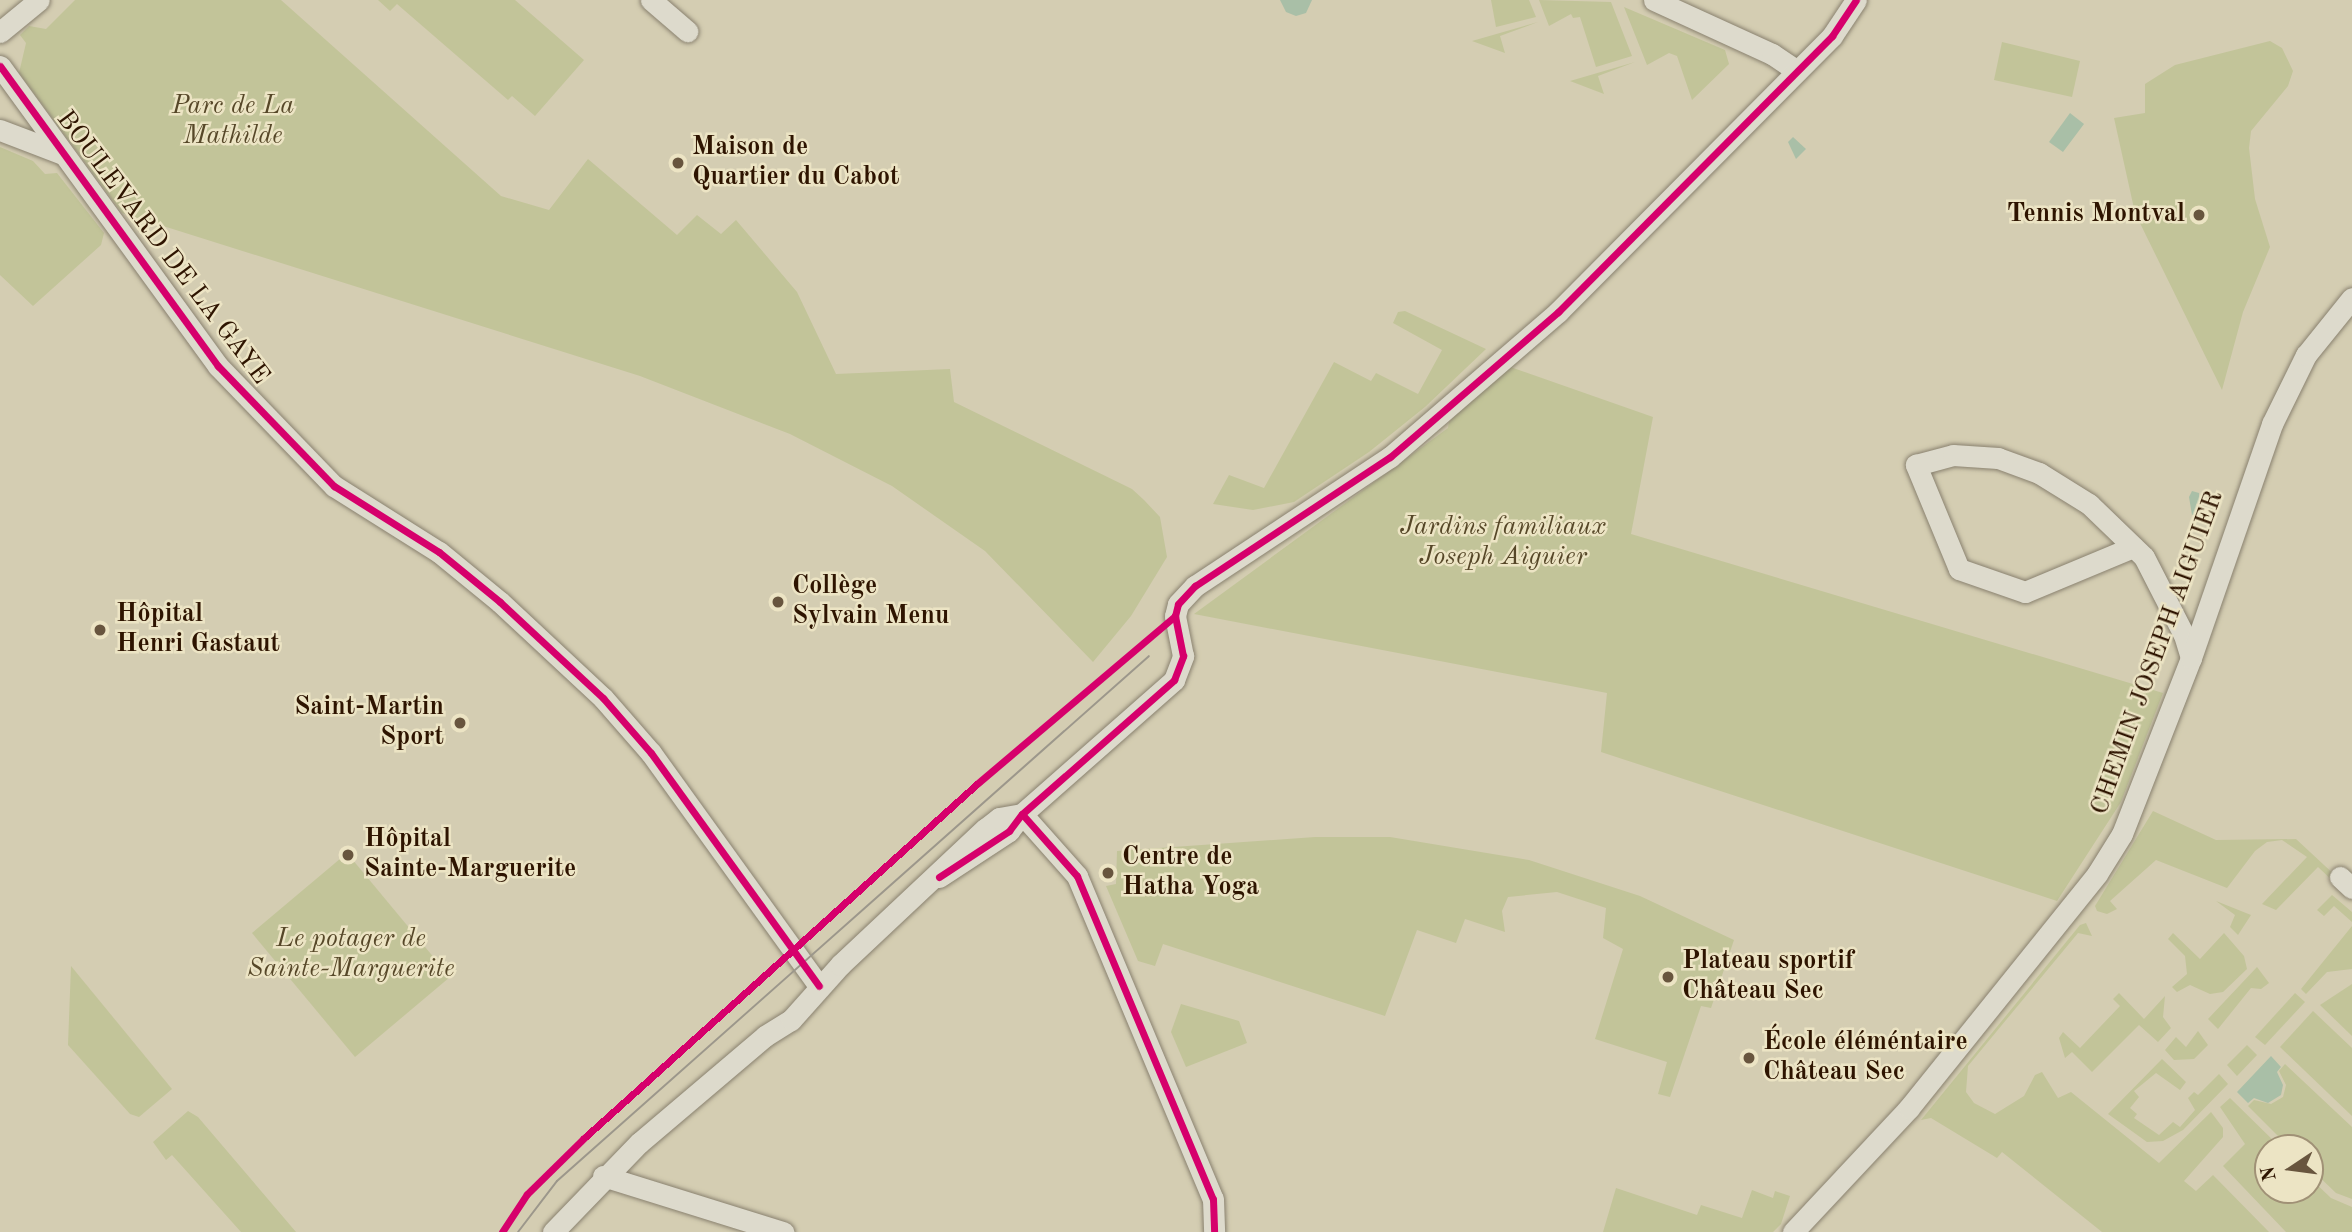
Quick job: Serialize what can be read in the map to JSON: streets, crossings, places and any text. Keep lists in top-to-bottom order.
{
  "streets": {
    "street": ["BOULEVARD DE LA GAYE", "CHEMIN JOSEPH AIGUIER"]
  },
  "parks": ["Parc de La Mathilde", "Jardins familiaux Joseph Aiguier", "Le potager de Sainte-Marguerite"],
  "places": [
    "Maison de Quartier du Cabot",
    "Tennis Montval",
    "Collège Sylvain Menu",
    "Hôpital Henri Gastaut",
    "Saint-Martin Sport",
    "Hôpital Sainte-Marguerite",
    "Centre de Hatha Yoga",
    "Plateau sportif Château Sec",
    "École éléméntaire Château Sec"
  ],
  "north": "left"
}
